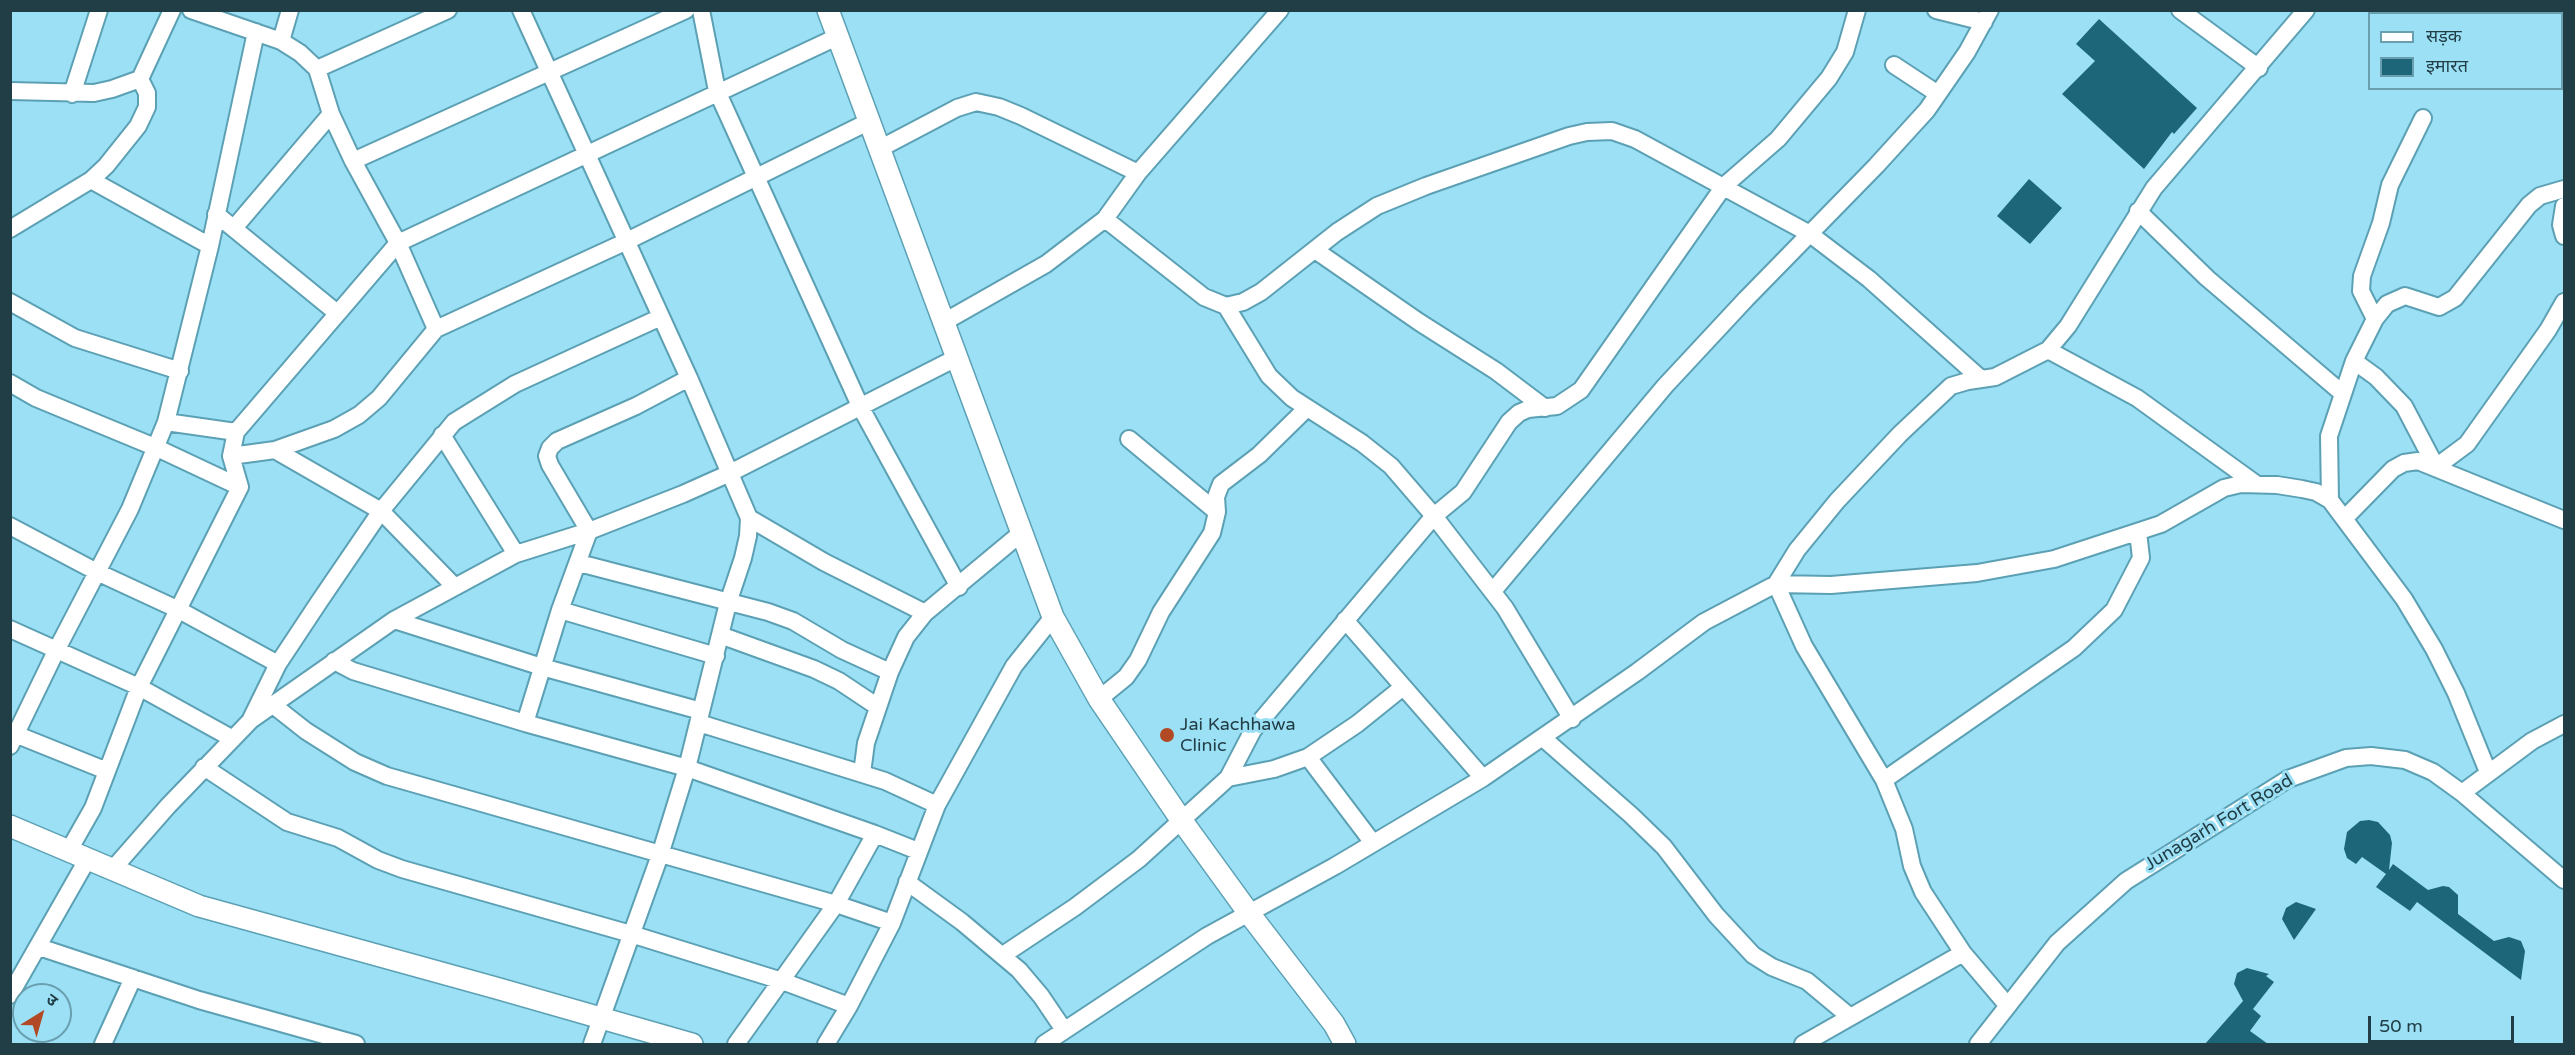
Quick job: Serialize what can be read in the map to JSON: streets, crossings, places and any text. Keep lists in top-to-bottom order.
{
  "streets": {
    "street": ["Junagarh Fort Road"]
  },
  "places": ["Jai Kachhawa Clinic"],
  "legend": ["सड़क", "इमारत"],
  "scale_bar": "50 m",
  "north": "top right"
}
